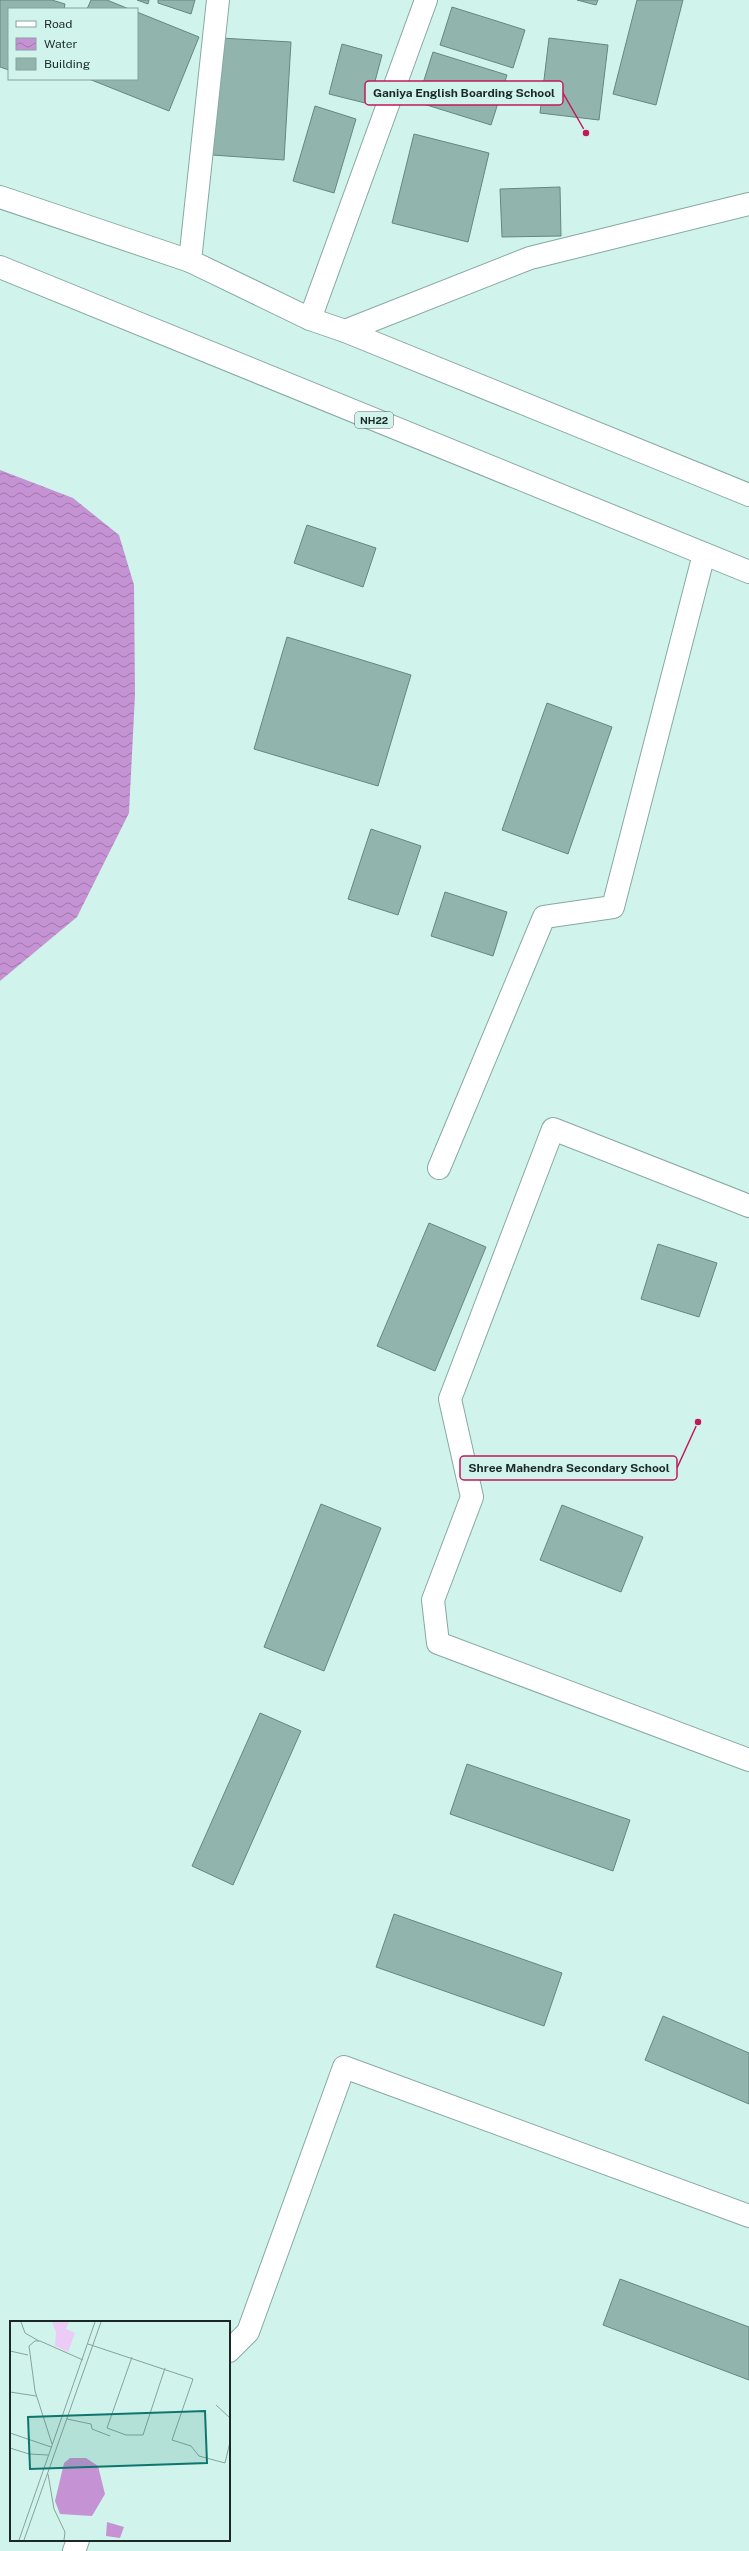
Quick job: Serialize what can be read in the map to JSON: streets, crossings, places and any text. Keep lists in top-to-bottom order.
{
  "streets": {
    "main road": ["NH22"]
  },
  "places": ["Ganiya English Boarding School", "Shree Mahendra Secondary School"],
  "legend": ["Road", "Water", "Building"]
}
